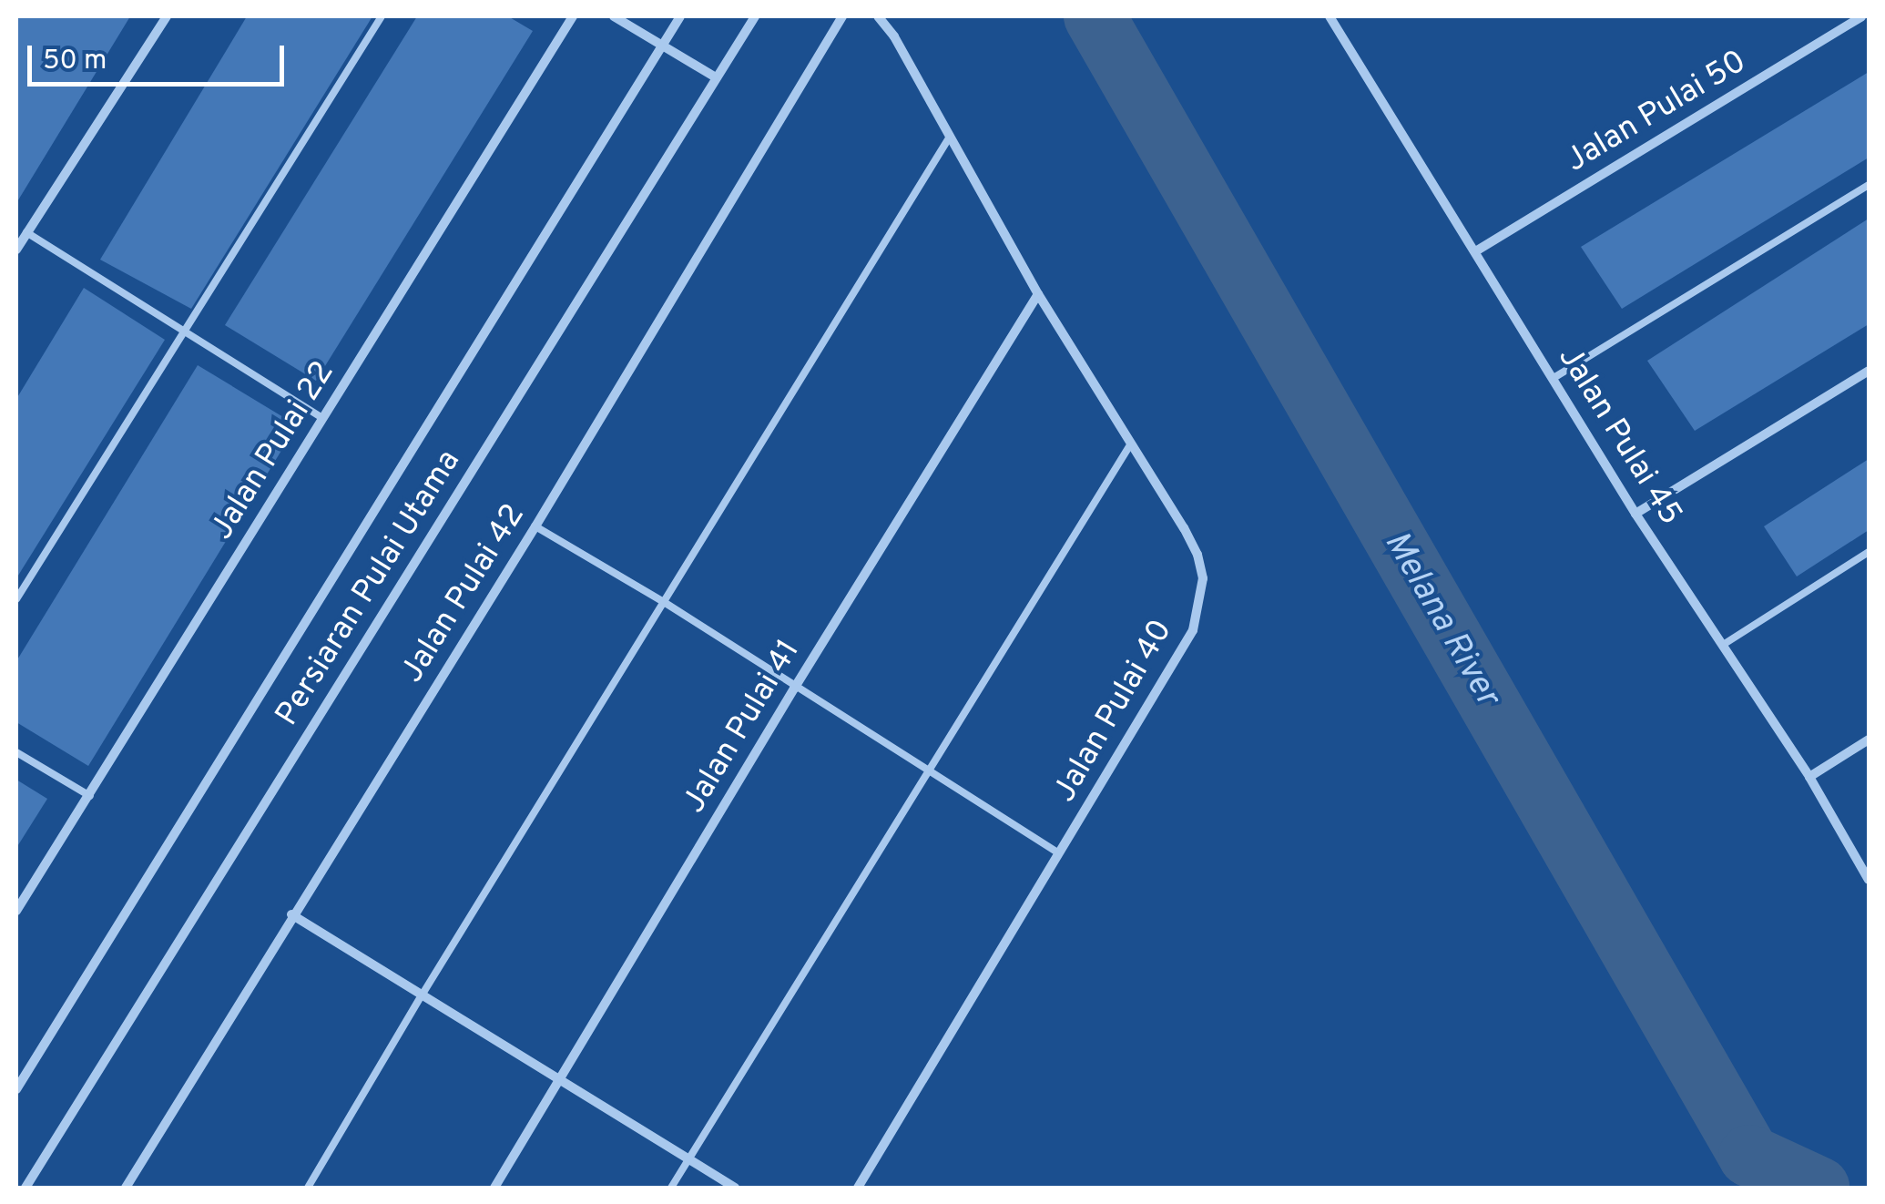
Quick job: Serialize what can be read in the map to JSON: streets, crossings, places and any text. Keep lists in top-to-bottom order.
{
  "streets": {
    "street": [
      "Jalan Pulai 50",
      "Jalan Pulai 45",
      "Jalan Pulai 22",
      "Persiaran Pulai Utama",
      "Jalan Pulai 42",
      "Jalan Pulai 40",
      "Jalan Pulai 41"
    ]
  },
  "crossings": [
    ["Jalan Pulai 50", "Jalan Pulai 45"],
    ["Jalan Pulai 40", "Jalan Pulai 41"]
  ],
  "water": ["Melana River"],
  "scale_bar": "50 m"
}
